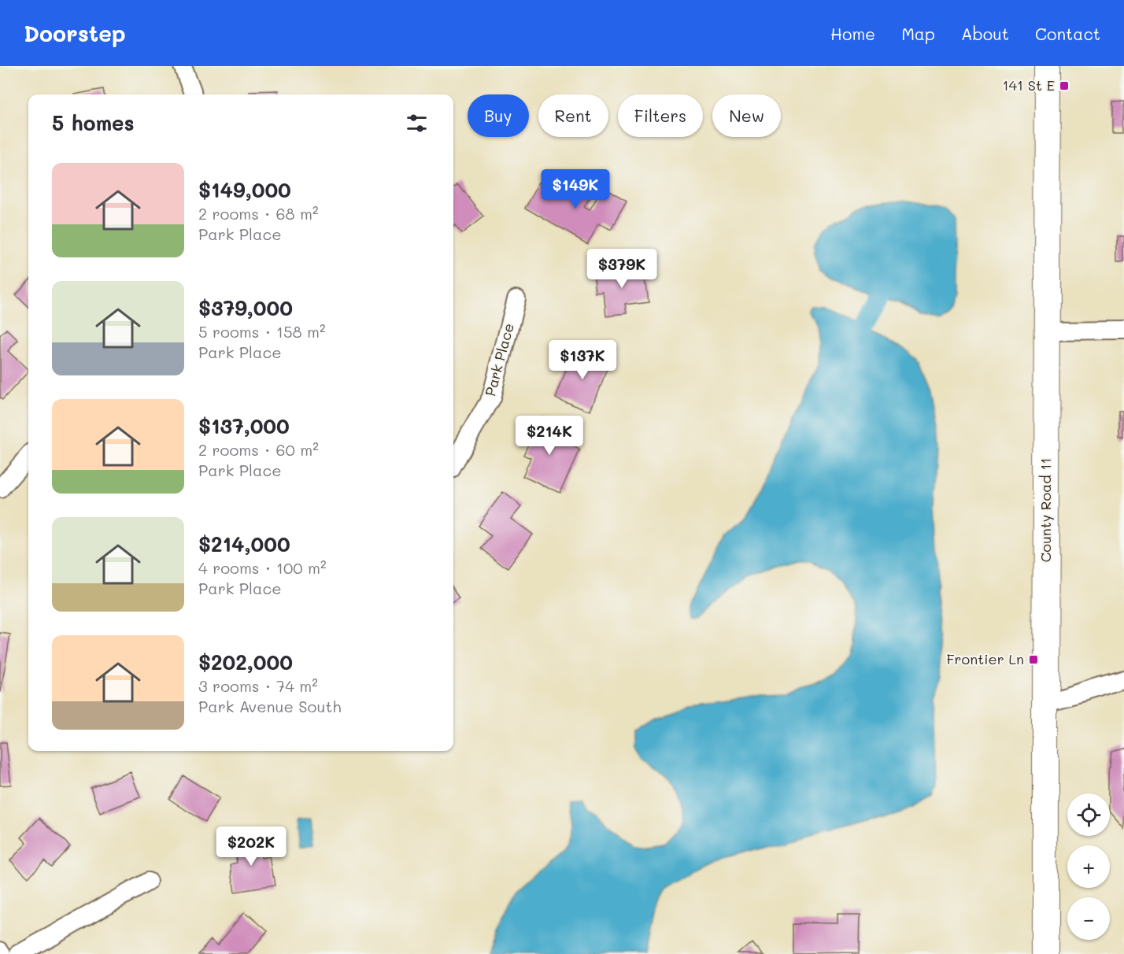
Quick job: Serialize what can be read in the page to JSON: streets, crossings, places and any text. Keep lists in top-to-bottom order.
{
  "streets": {
    "street": ["Park Place", "County Road 11"]
  },
  "places": {
    "transit": ["141 St E", "Frontier Ln"]
  },
  "page": {
    "header": "Doorstep",
    "nav": [
      "Home",
      "Map",
      "About",
      "Contact"
    ],
    "chip": [
      "Buy",
      "Rent",
      "Filters",
      "New"
    ],
    "heading": "5 homes",
    "list": [
      {
        "name": "$149,000",
        "note": "2 rooms · 68 m² · Park Place"
      },
      {
        "name": "$379,000",
        "note": "5 rooms · 158 m² · Park Place"
      },
      {
        "name": "$137,000",
        "note": "2 rooms · 60 m² · Park Place"
      },
      {
        "name": "$214,000",
        "note": "4 rooms · 100 m² · Park Place"
      },
      {
        "name": "$202,000",
        "note": "3 rooms · 74 m² · Park Avenue South"
      }
    ],
    "price": [
      "$149K",
      "$379K",
      "$137K",
      "$214K",
      "$202K"
    ],
    "map_buttons": ["+", "−"]
  }
}
